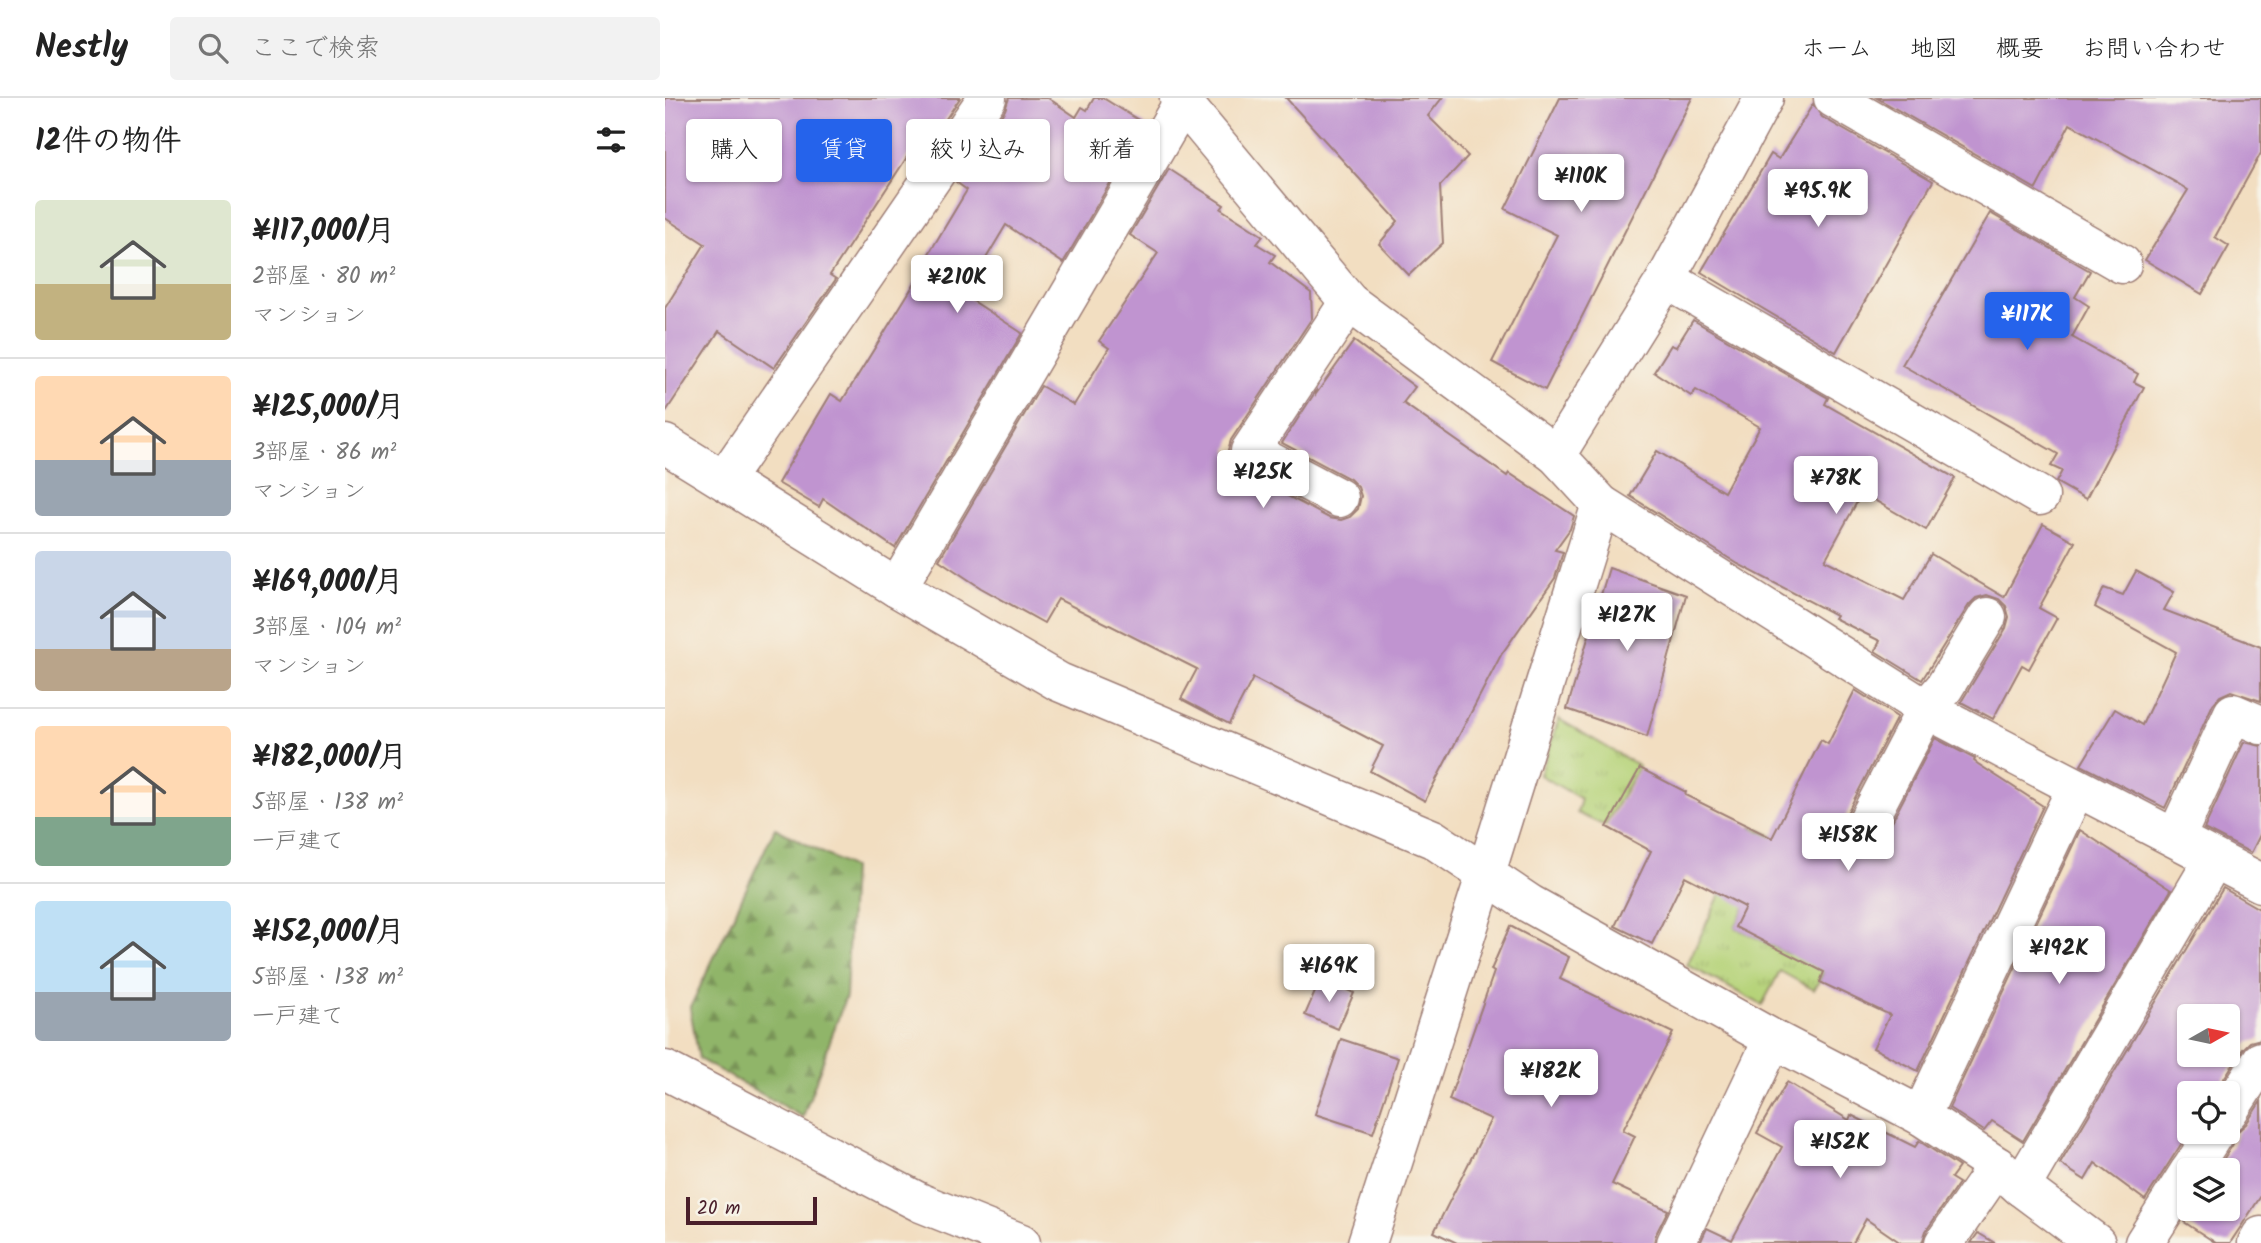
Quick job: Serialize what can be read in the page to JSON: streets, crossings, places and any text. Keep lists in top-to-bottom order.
{
  "scale_bar": "20 m",
  "north": "right",
  "page": {
    "header": "Nestly",
    "search": "ここで検索",
    "nav": [
      "ホーム",
      "地図",
      "概要",
      "お問い合わせ"
    ],
    "heading": "12件の物件",
    "chip": [
      "購入",
      "賃貸",
      "絞り込み",
      "新着"
    ],
    "price": [
      "¥110K",
      "¥95.9K",
      "¥210K",
      "¥117K",
      "¥125K",
      "¥78K",
      "¥127K",
      "¥158K",
      "¥192K",
      "¥169K",
      "¥182K",
      "¥152K"
    ],
    "list": [
      {
        "name": "¥117,000/月",
        "note": "2部屋 · 80 m² · マンション"
      },
      {
        "name": "¥125,000/月",
        "note": "3部屋 · 86 m² · マンション"
      },
      {
        "name": "¥169,000/月",
        "note": "3部屋 · 104 m² · マンション"
      },
      {
        "name": "¥182,000/月",
        "note": "5部屋 · 138 m² · 一戸建て"
      },
      {
        "name": "¥152,000/月",
        "note": "5部屋 · 138 m² · 一戸建て"
      }
    ],
    "scale": "20 m"
  }
}
